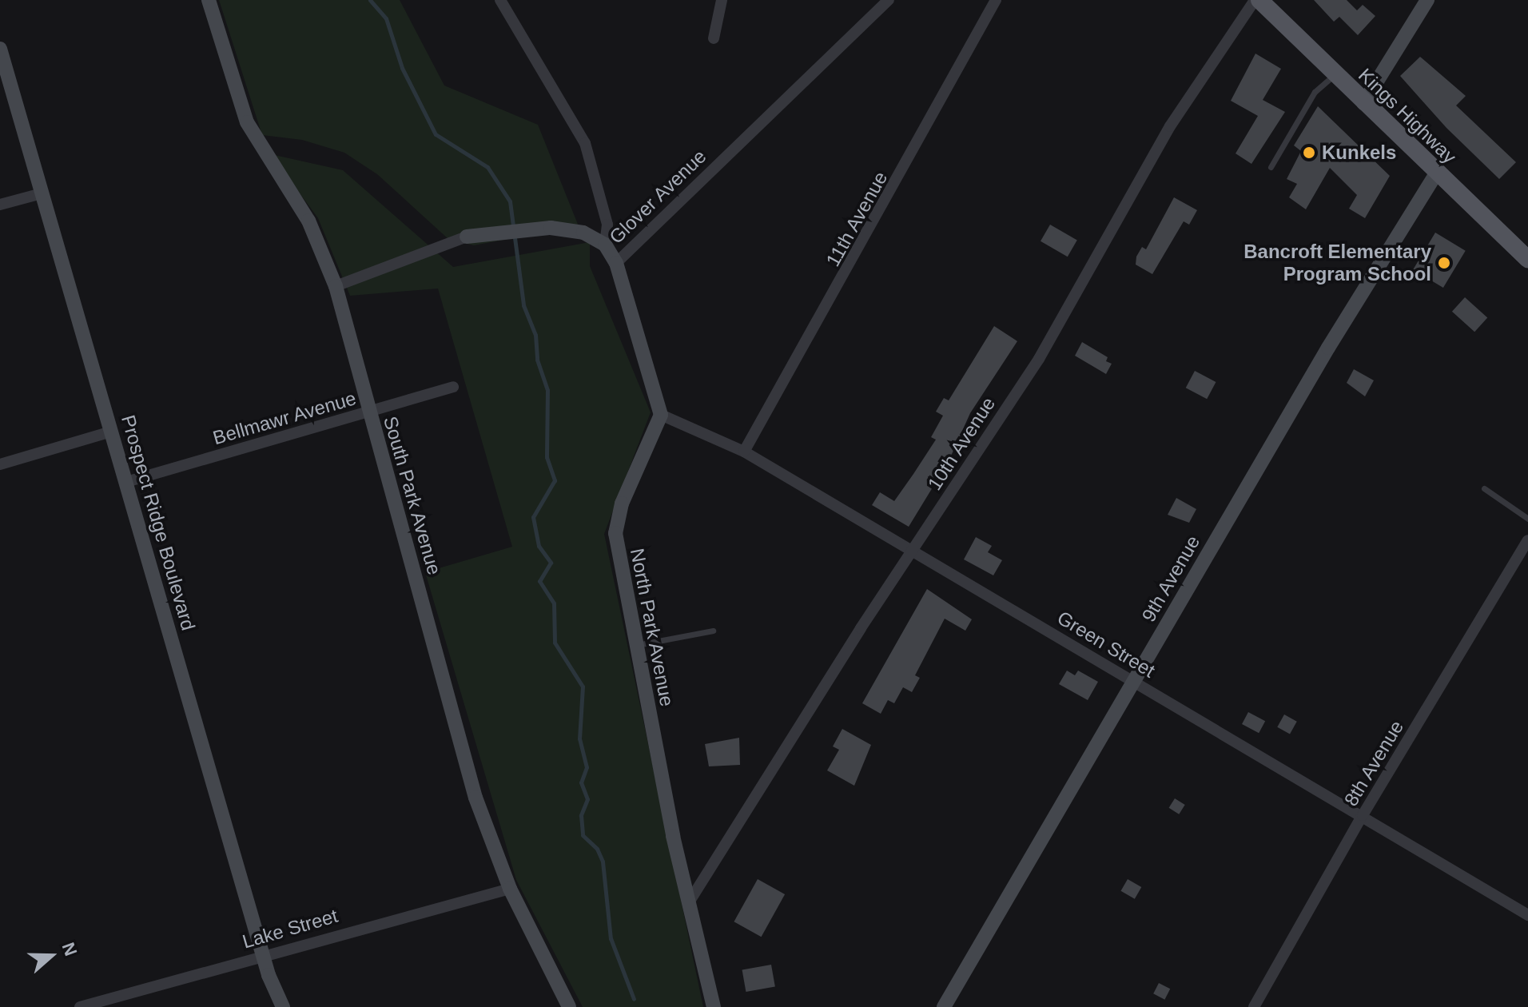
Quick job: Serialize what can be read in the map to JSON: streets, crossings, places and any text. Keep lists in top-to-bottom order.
{
  "streets": {
    "main road": ["Kings Highway"],
    "street": [
      "Glover Avenue",
      "11th Avenue",
      "Bellmawr Avenue",
      "10th Avenue",
      "South Park Avenue",
      "Prospect Ridge Boulevard",
      "9th Avenue",
      "North Park Avenue",
      "Green Street",
      "8th Avenue",
      "Lake Street"
    ]
  },
  "crossings": [
    ["Kings Highway", "10th Avenue"],
    ["Kings Highway", "9th Avenue"],
    ["Glover Avenue", "South Park Avenue"],
    ["11th Avenue", "Green Street"],
    ["Bellmawr Avenue", "South Park Avenue"],
    ["Bellmawr Avenue", "Prospect Ridge Boulevard"],
    ["10th Avenue", "North Park Avenue"],
    ["10th Avenue", "Green Street"],
    ["South Park Avenue", "Lake Street"],
    ["Prospect Ridge Boulevard", "Lake Street"],
    ["9th Avenue", "Green Street"],
    ["North Park Avenue", "Green Street"],
    ["Green Street", "8th Avenue"]
  ],
  "places": ["Kunkels", "Bancroft Elementary Program School"],
  "north": "right"
}
